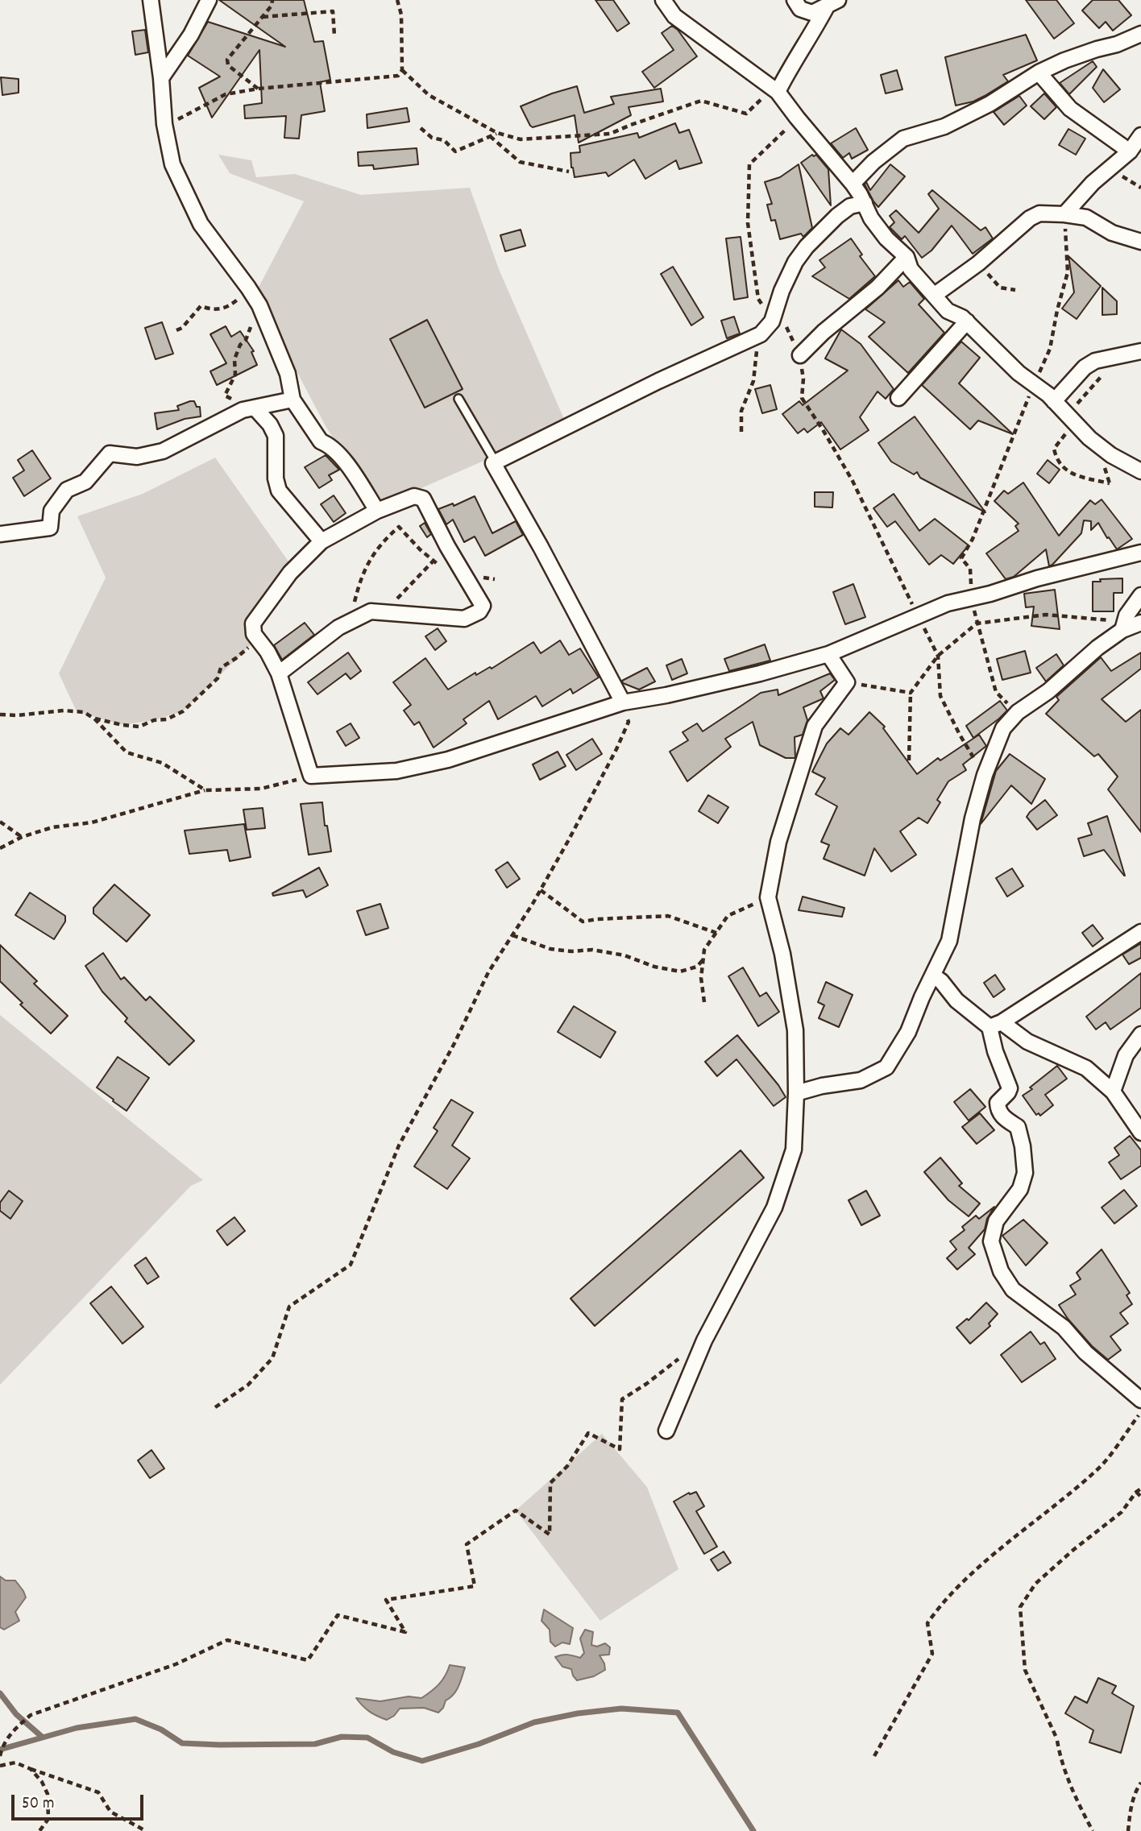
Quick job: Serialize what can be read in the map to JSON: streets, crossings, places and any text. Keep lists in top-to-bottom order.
{
  "scale_bar": "50 m"
}
